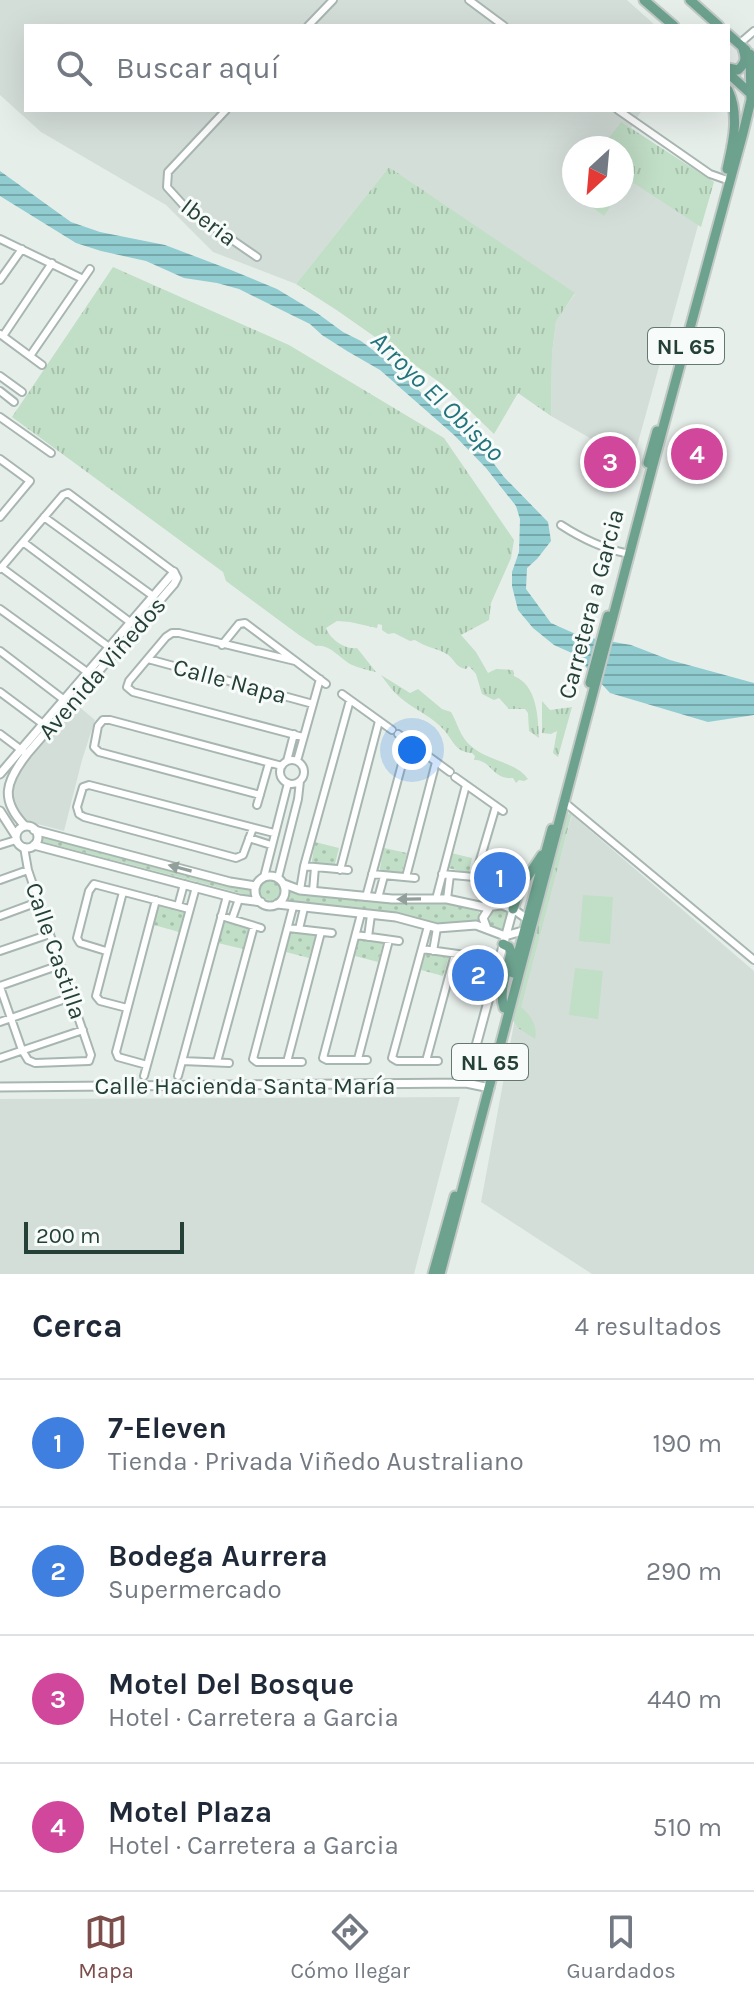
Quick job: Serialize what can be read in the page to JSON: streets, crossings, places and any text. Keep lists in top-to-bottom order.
{
  "streets": {
    "main road": ["NL 65", "Carretera a Garcia"],
    "street": [
      "Iberia",
      "Avenida Viñedos",
      "Calle Napa",
      "Calle Castilla",
      "Calle Hacienda Santa María"
    ]
  },
  "crossings": [
    ["NL 65", "Carretera a Garcia"],
    ["NL 65", "Calle Hacienda Santa María"],
    ["Avenida Viñedos", "Calle Castilla"]
  ],
  "water": ["Arroyo El Obispo"],
  "scale_bar": "200 m",
  "north": "bottom left",
  "page": {
    "search": "Buscar aquí",
    "pins": [
      "4",
      "3",
      "1",
      "2"
    ],
    "scale": "200 m",
    "heading": ["Cerca", "4 resultados"],
    "list": [
      {
        "mark": "1",
        "name": "7-Eleven",
        "note": "Tienda · Privada Viñedo Australiano",
        "value": "190 m"
      },
      {
        "mark": "2",
        "name": "Bodega Aurrera",
        "note": "Supermercado",
        "value": "290 m"
      },
      {
        "mark": "3",
        "name": "Motel Del Bosque",
        "note": "Hotel · Carretera a Garcia",
        "value": "440 m"
      },
      {
        "mark": "4",
        "name": "Motel Plaza",
        "note": "Hotel · Carretera a Garcia",
        "value": "510 m"
      }
    ],
    "nav": ["Mapa", "Cómo llegar", "Guardados"]
  }
}
